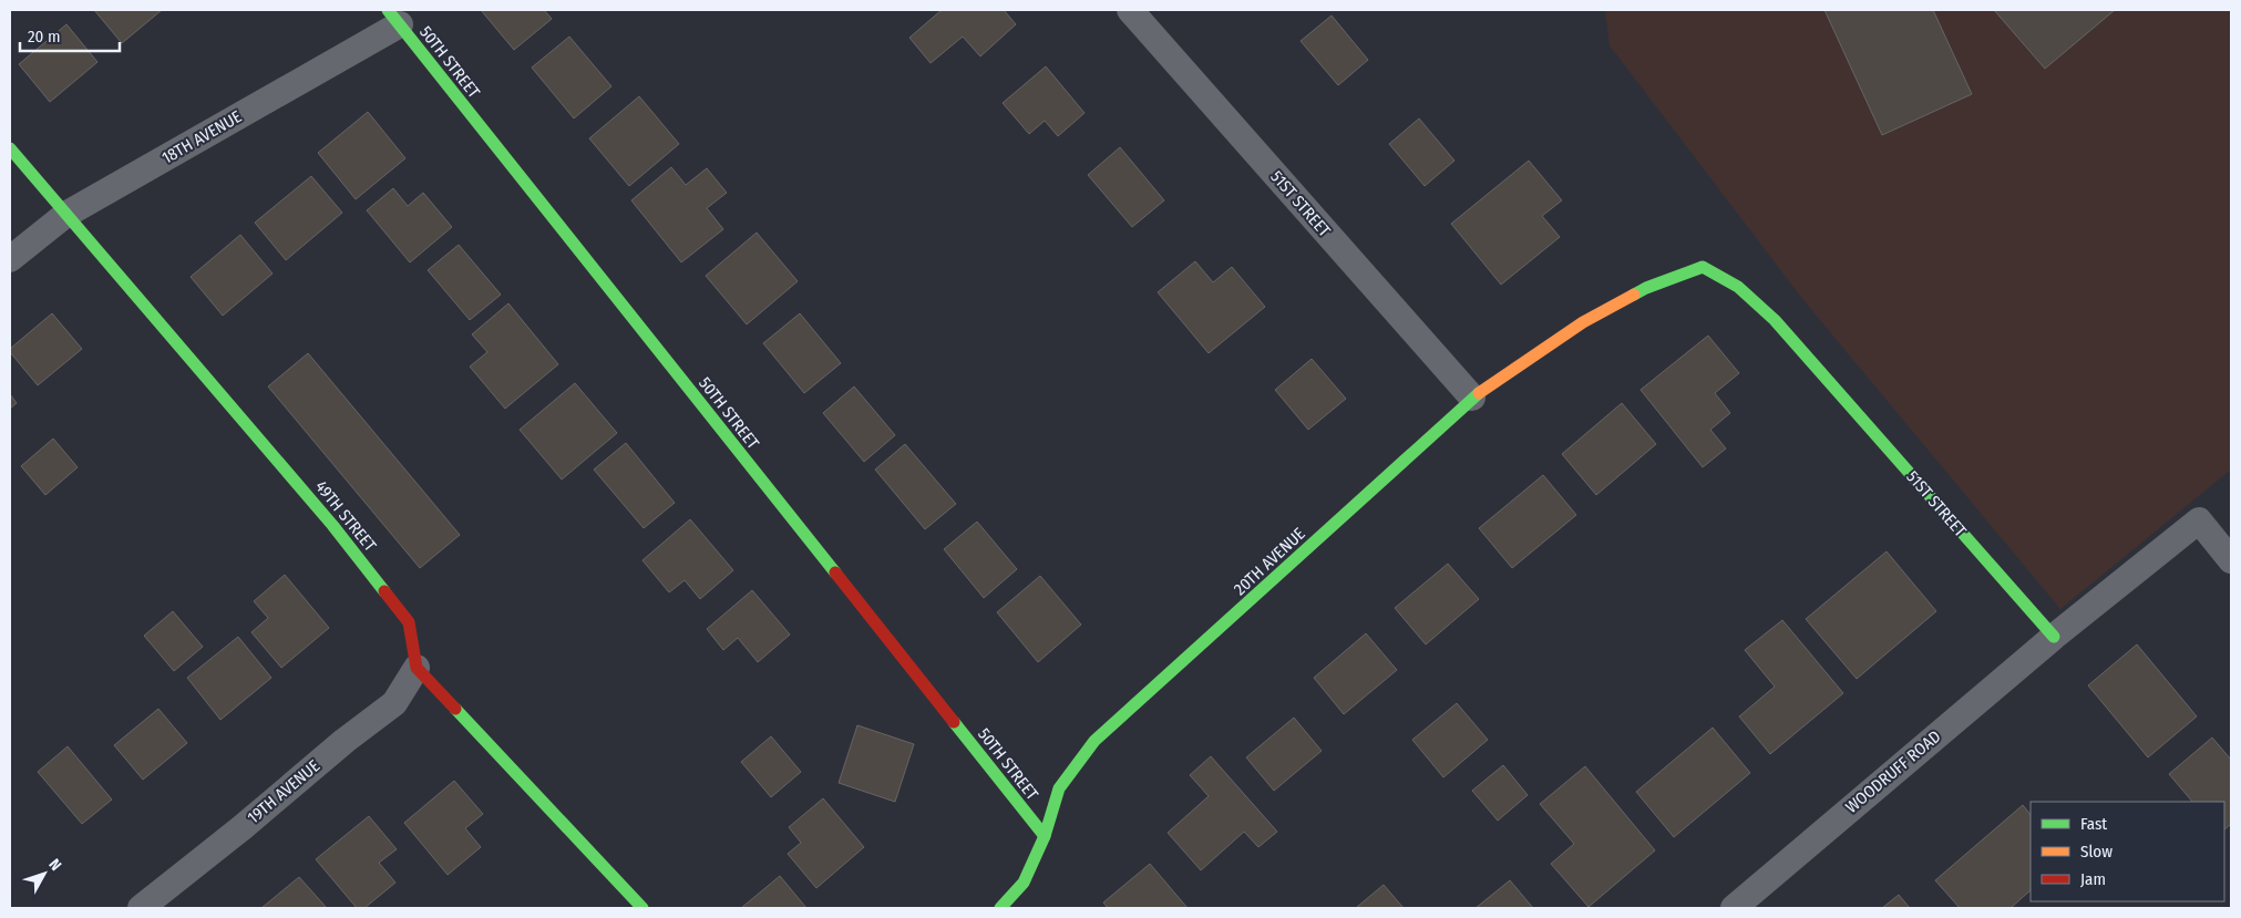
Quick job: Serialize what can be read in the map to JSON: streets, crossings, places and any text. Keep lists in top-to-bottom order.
{
  "streets": {
    "street": [
      "50TH STREET",
      "18TH AVENUE",
      "51ST STREET",
      "49TH STREET",
      "20TH AVENUE",
      "WOODRUFF ROAD",
      "19TH AVENUE"
    ]
  },
  "crossings": [
    ["50TH STREET", "18TH AVENUE"],
    ["50TH STREET", "20TH AVENUE"],
    ["18TH AVENUE", "49TH STREET"],
    ["51ST STREET", "20TH AVENUE"],
    ["51ST STREET", "WOODRUFF ROAD"],
    ["49TH STREET", "19TH AVENUE"]
  ],
  "legend": ["Fast", "Slow", "Jam"],
  "scale_bar": "20 m",
  "north": "top right"
}
